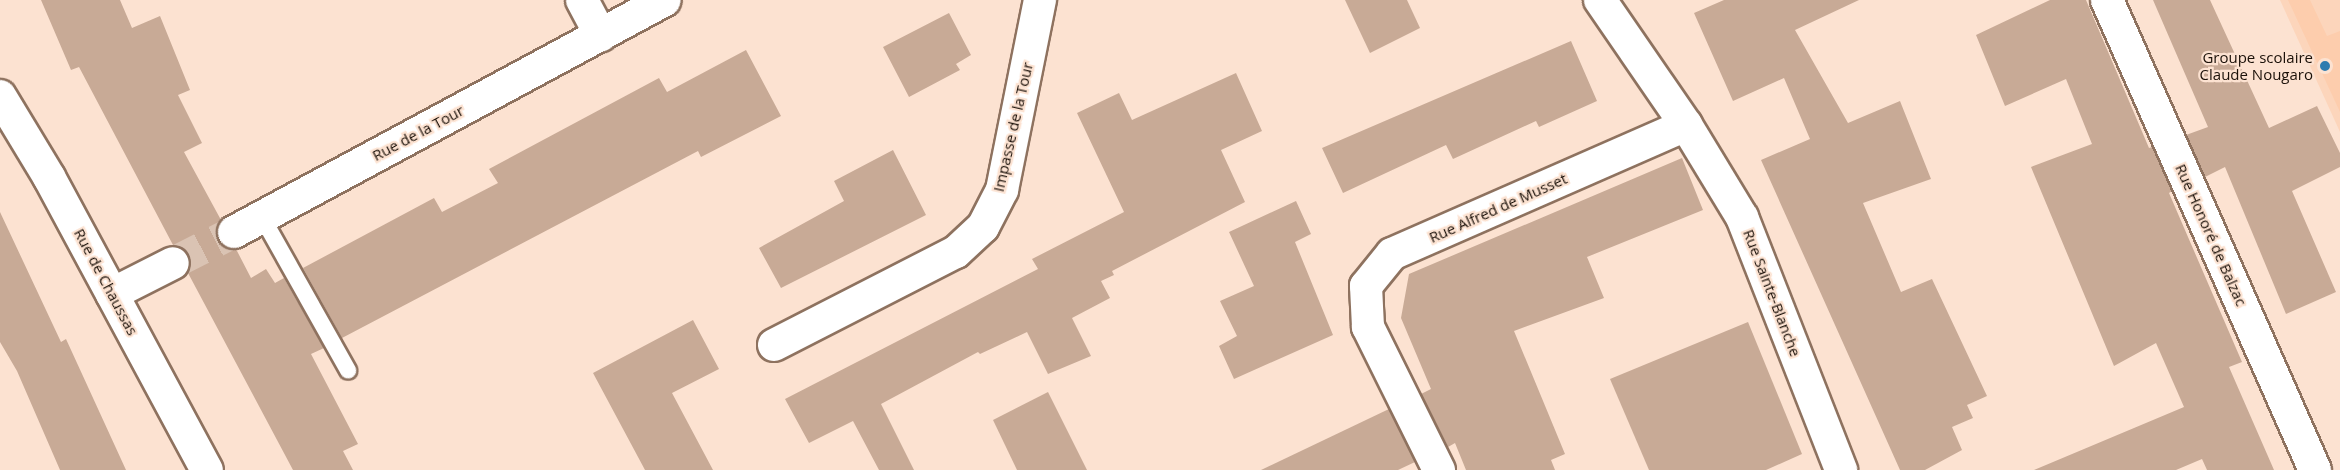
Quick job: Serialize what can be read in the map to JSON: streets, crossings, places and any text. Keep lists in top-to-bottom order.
{
  "streets": {
    "street": [
      "Impasse de la Tour",
      "Rue de la Tour",
      "Rue Alfred de Musset",
      "Rue Honoré de Balzac",
      "Rue de Chaussas",
      "Rue Sainte-Blanche"
    ]
  },
  "crossings": [
    ["Rue Alfred de Musset", "Rue Sainte-Blanche"]
  ],
  "places": ["Groupe scolaire Claude Nougaro"]
}
